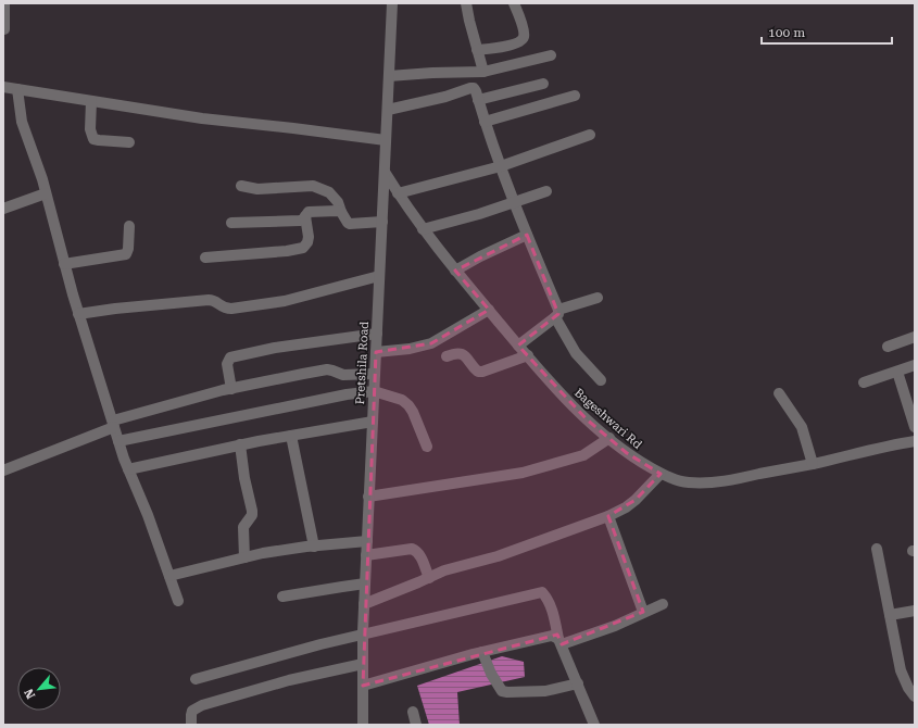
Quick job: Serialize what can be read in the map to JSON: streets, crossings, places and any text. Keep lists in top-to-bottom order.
{
  "streets": {
    "street": ["Pretshila Road", "Bageshwari Rd"]
  },
  "crossings": [
    ["Pretshila Road", "Bageshwari Rd"]
  ],
  "scale_bar": "100 m",
  "north": "bottom left"
}
